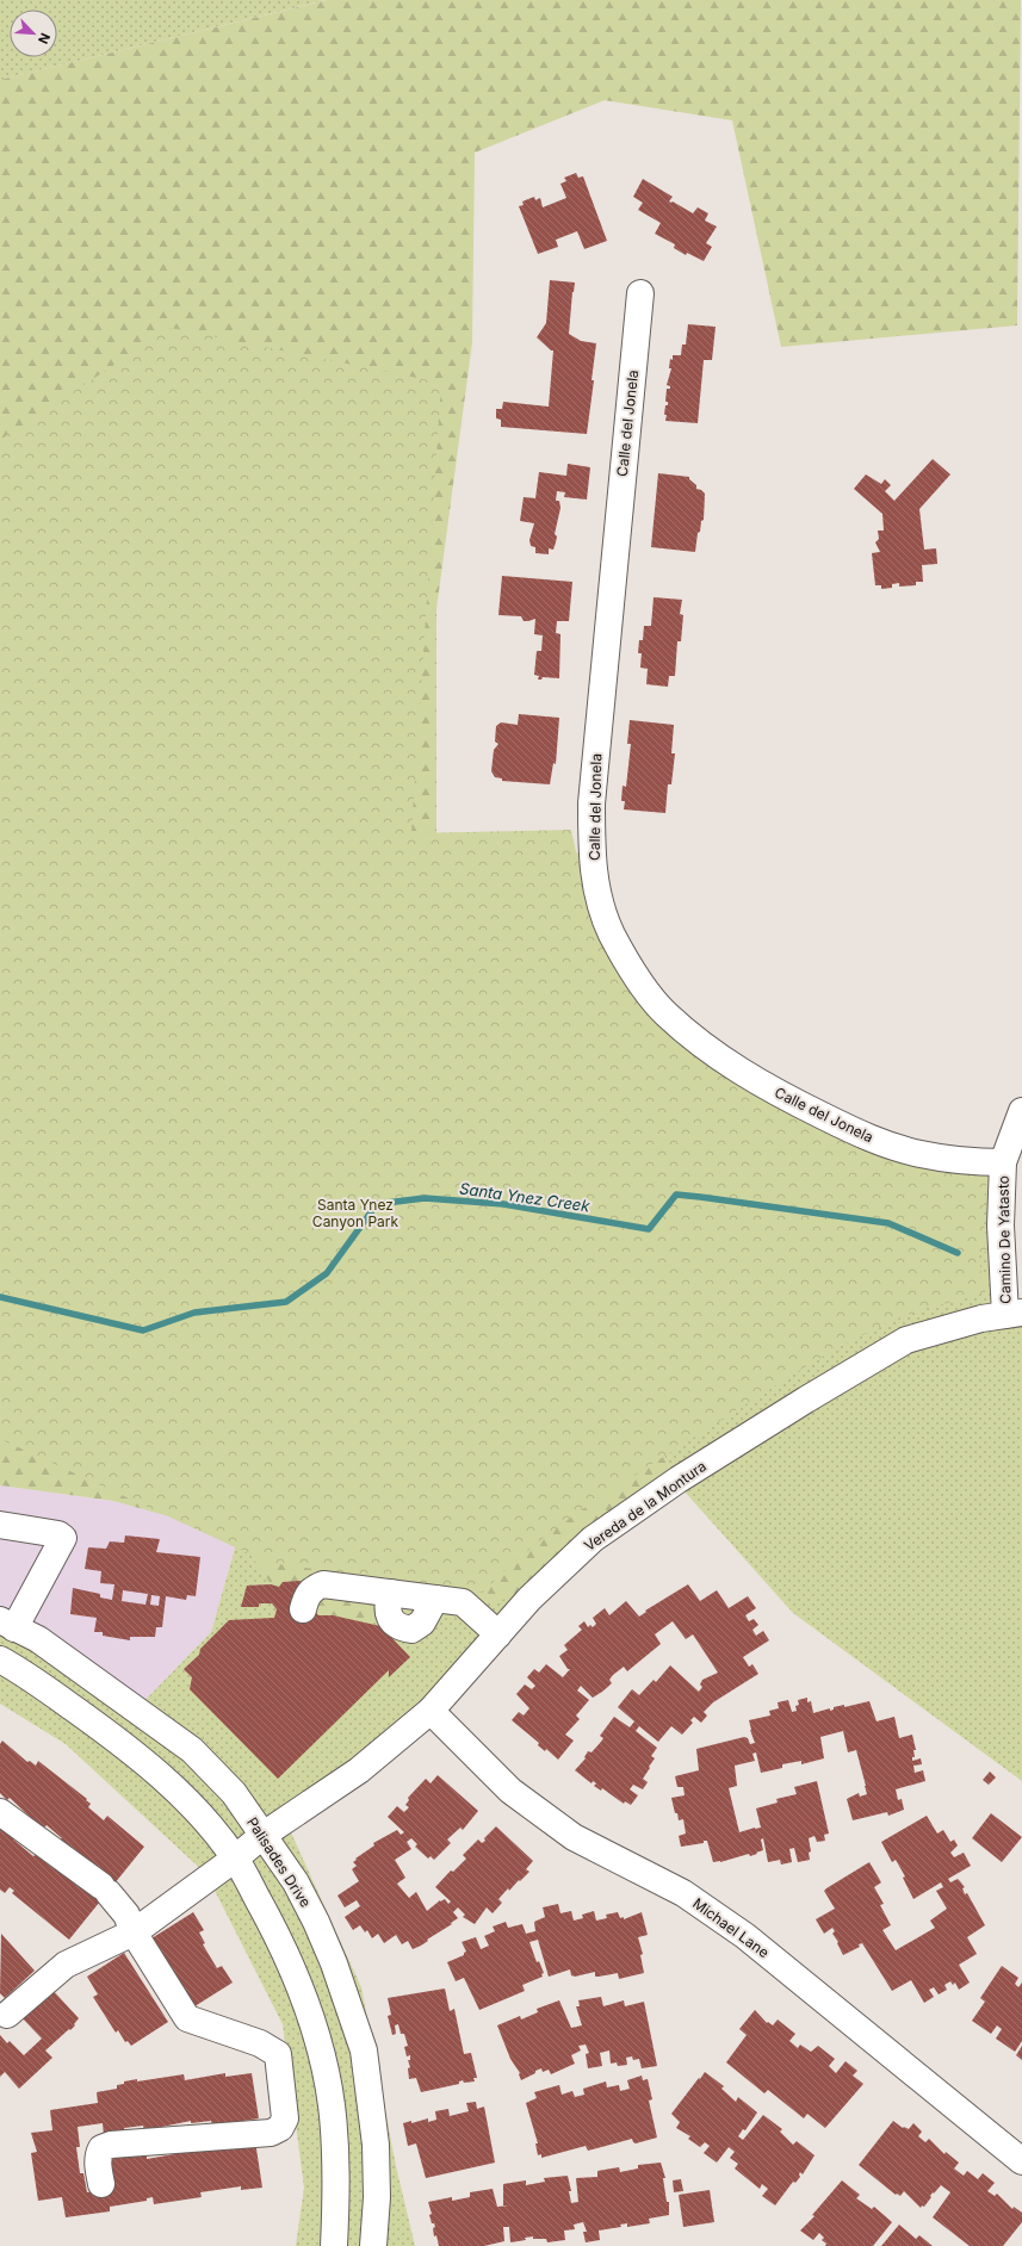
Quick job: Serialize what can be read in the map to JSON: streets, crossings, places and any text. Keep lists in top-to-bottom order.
{
  "streets": {
    "street": [
      "Calle del Jonela",
      "Camino De Yatasto",
      "Vereda de la Montura",
      "Palisades Drive",
      "Michael Lane"
    ]
  },
  "crossings": [
    ["Calle del Jonela", "Camino De Yatasto"],
    ["Camino De Yatasto", "Vereda de la Montura"],
    ["Vereda de la Montura", "Palisades Drive"],
    ["Vereda de la Montura", "Michael Lane"]
  ],
  "water": ["Santa Ynez Creek"],
  "parks": ["Santa Ynez Canyon Park"],
  "north": "bottom right"
}
